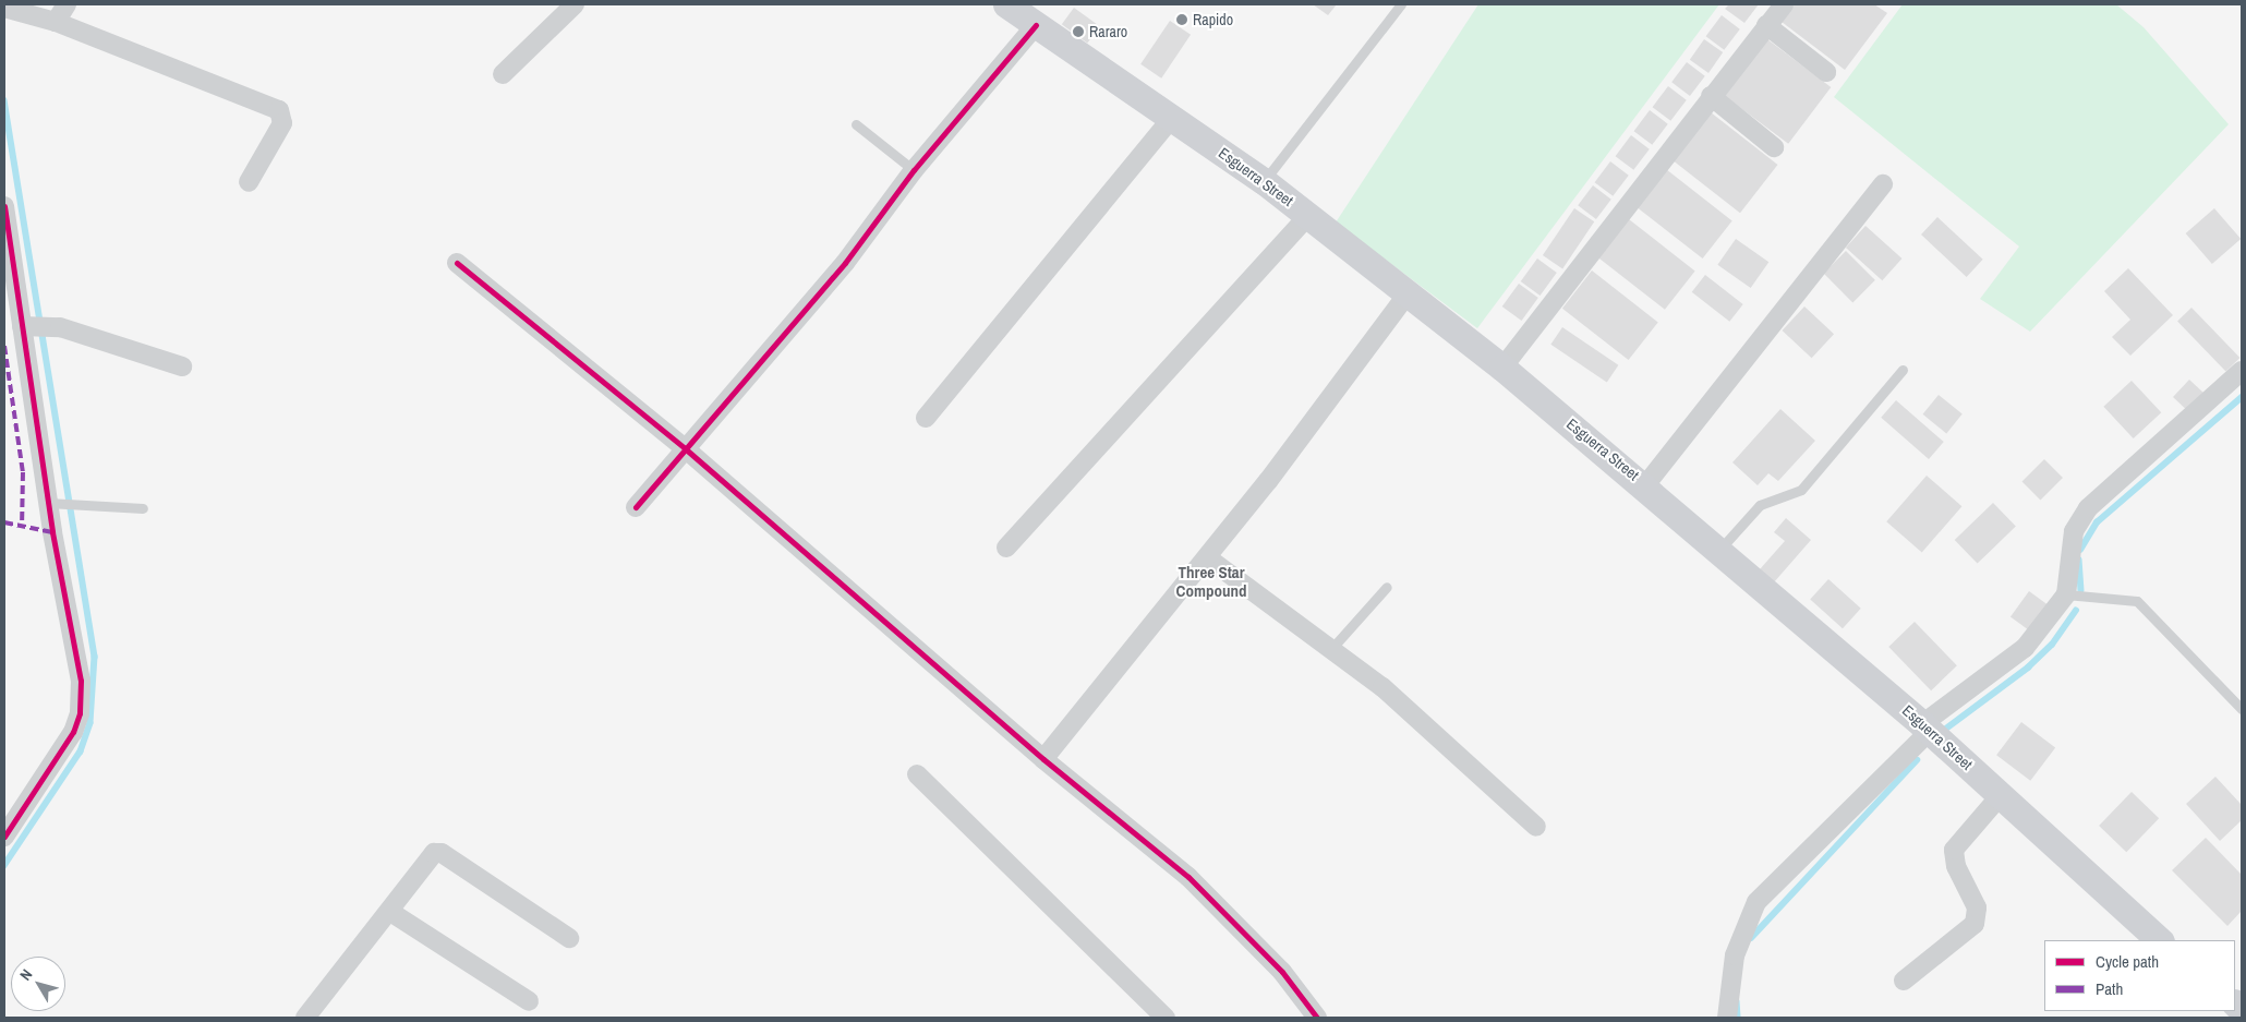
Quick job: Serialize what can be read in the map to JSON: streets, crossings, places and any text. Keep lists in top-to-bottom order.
{
  "streets": {
    "main road": ["Esguerra Street"]
  },
  "districts": ["Three Star Compound"],
  "places": ["Rapido", "Rararo"],
  "legend": ["Cycle path", "Path"],
  "north": "top left"
}
